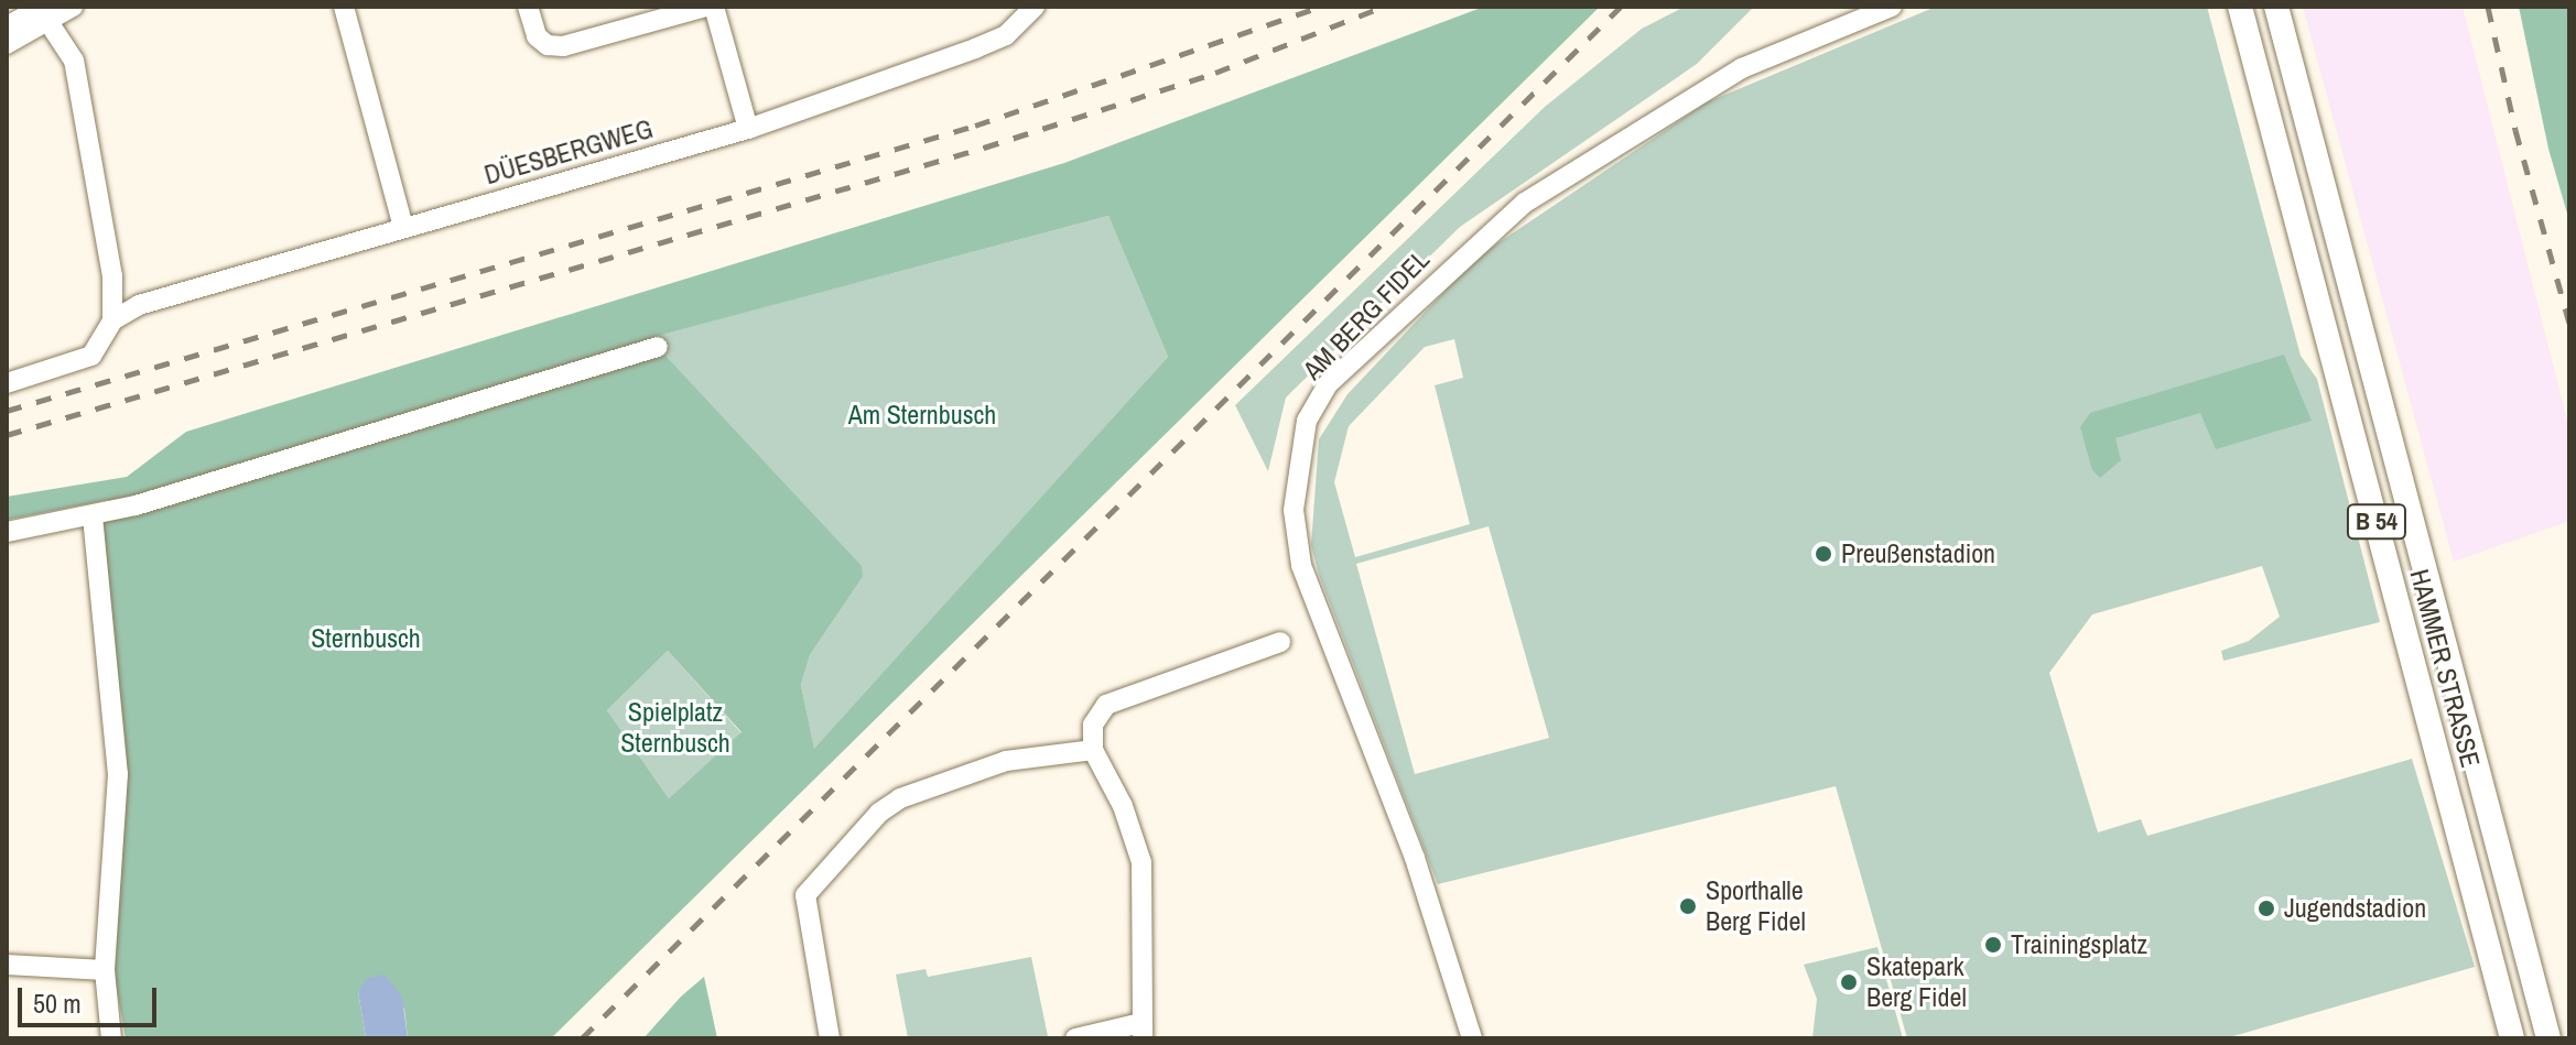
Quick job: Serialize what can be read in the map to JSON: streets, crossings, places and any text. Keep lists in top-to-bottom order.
{
  "streets": {
    "main road": ["B 54", "HAMMER STRASSE"],
    "street": ["DÜESBERGWEG", "AM BERG FIDEL"]
  },
  "parks": ["Am Sternbusch", "Sternbusch", "Spielplatz Sternbusch"],
  "places": [
    "Preußenstadion",
    "Sporthalle Berg Fidel",
    "Jugendstadion",
    "Trainingsplatz",
    "Skatepark Berg Fidel"
  ],
  "scale_bar": "50 m"
}
